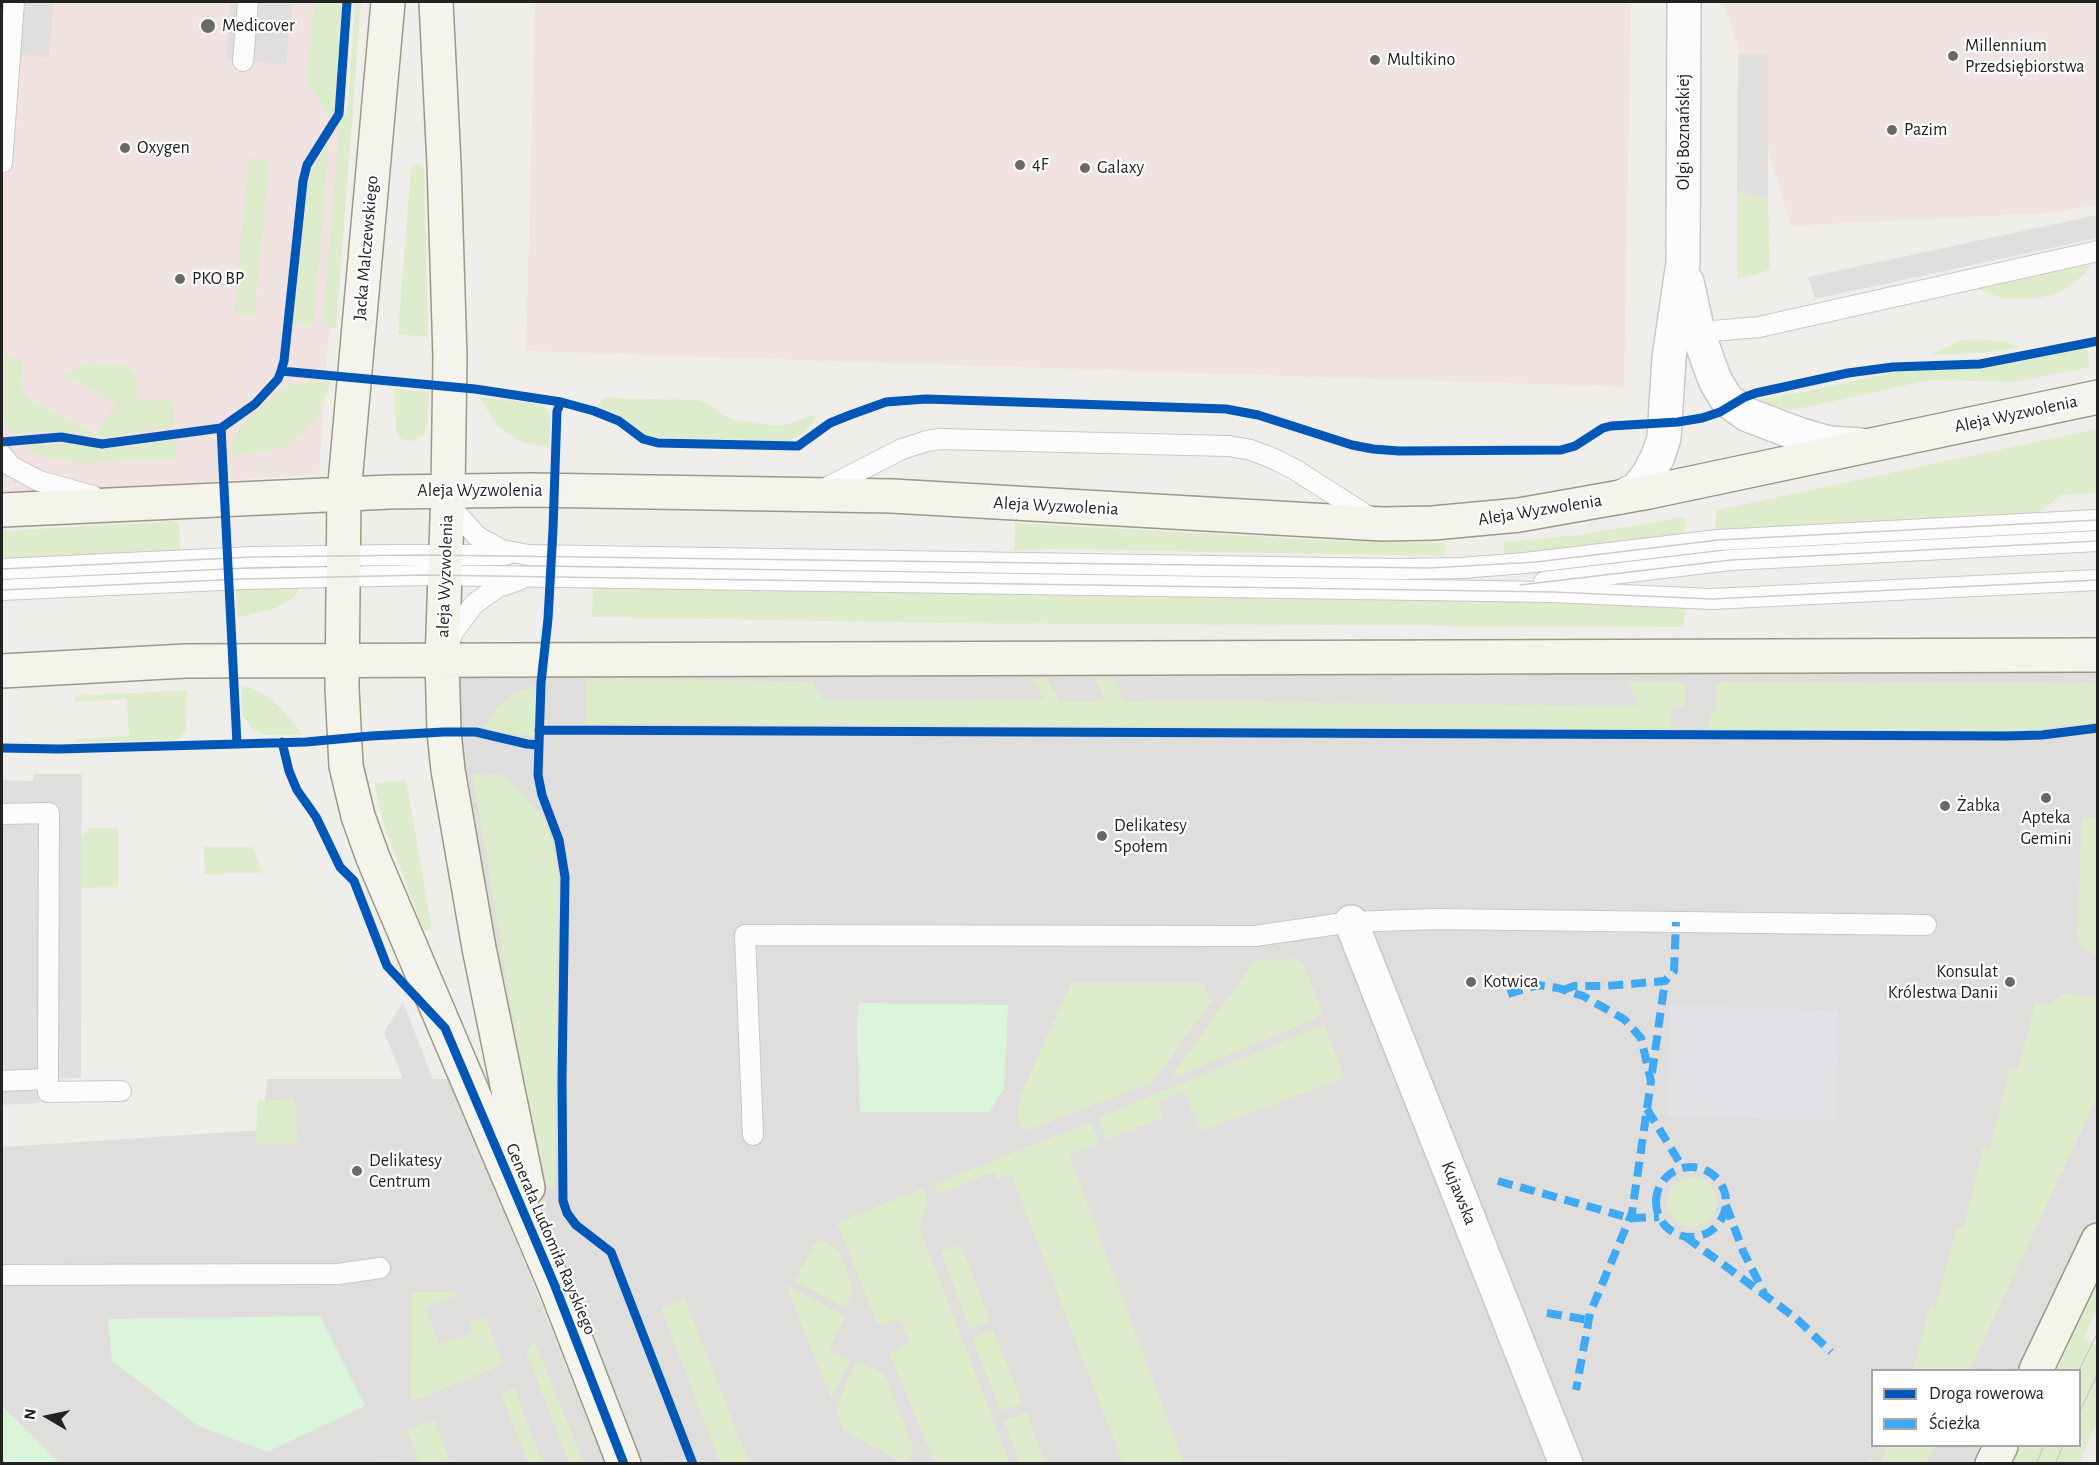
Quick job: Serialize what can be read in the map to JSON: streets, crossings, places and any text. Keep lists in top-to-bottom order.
{
  "streets": {
    "street": [
      "Olgi Boznańskiej",
      "Jacka Malczewskiego",
      "Aleja Wyzwolenia",
      "aleja Wyzwolenia",
      "Kujawska",
      "Generała Ludomiła Rayskiego"
    ]
  },
  "crossings": [
    ["Olgi Boznańskiej", "Aleja Wyzwolenia"],
    ["Jacka Malczewskiego", "Aleja Wyzwolenia"],
    ["Aleja Wyzwolenia", "aleja Wyzwolenia"],
    ["Aleja Wyzwolenia", "Generała Ludomiła Rayskiego"],
    ["aleja Wyzwolenia", "Generała Ludomiła Rayskiego"]
  ],
  "places": [
    "Medicover",
    "Millennium Przedsiębiorstwa",
    "Multikino",
    "Pazim",
    "Oxygen",
    "4F",
    "Galaxy",
    "PKO BP",
    "Apteka Gemini",
    "Żabka",
    "Delikatesy Społem",
    "Kotwica",
    "Konsulat Królestwa Danii",
    "Delikatesy Centrum"
  ],
  "legend": ["Droga rowerowa", "Ścieżka"],
  "north": "left"
}
